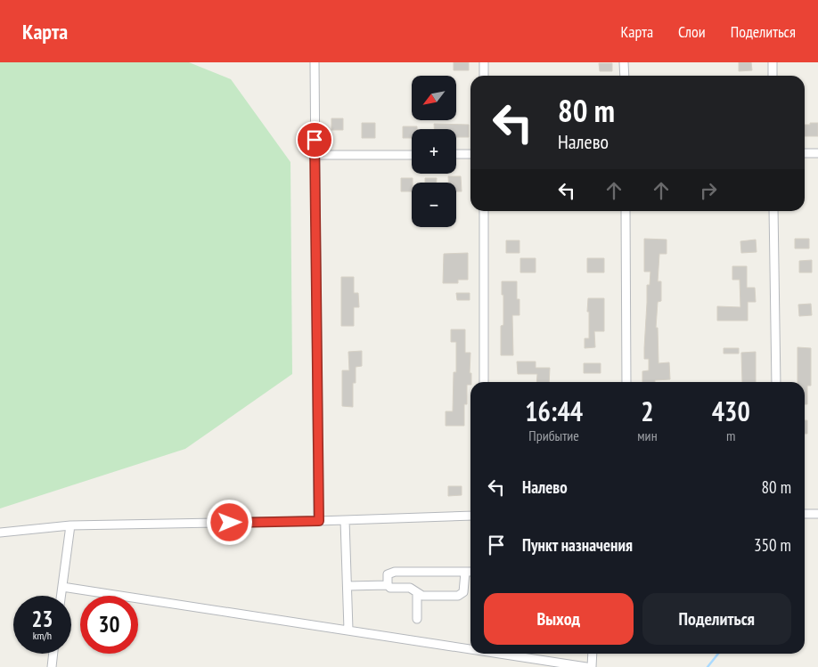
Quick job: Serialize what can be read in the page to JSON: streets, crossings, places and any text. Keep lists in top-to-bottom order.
{
  "north": "bottom left",
  "page": {
    "header": "Карта",
    "nav": ["Карта", "Слои", "Поделиться"],
    "map_buttons": ["+", "−"],
    "turn": ["80 m", "Налево"],
    "eta": [
      "16:44",
      "Прибытие",
      "2",
      "мин",
      "430",
      "m"
    ],
    "list": [
      {
        "name": "Налево",
        "value": "80 m"
      },
      {
        "name": "Пункт назначения",
        "value": "350 m"
      }
    ],
    "buttons": ["Выход", "Поделиться"],
    "speed": "23 km/h",
    "limit": "30"
  }
}
